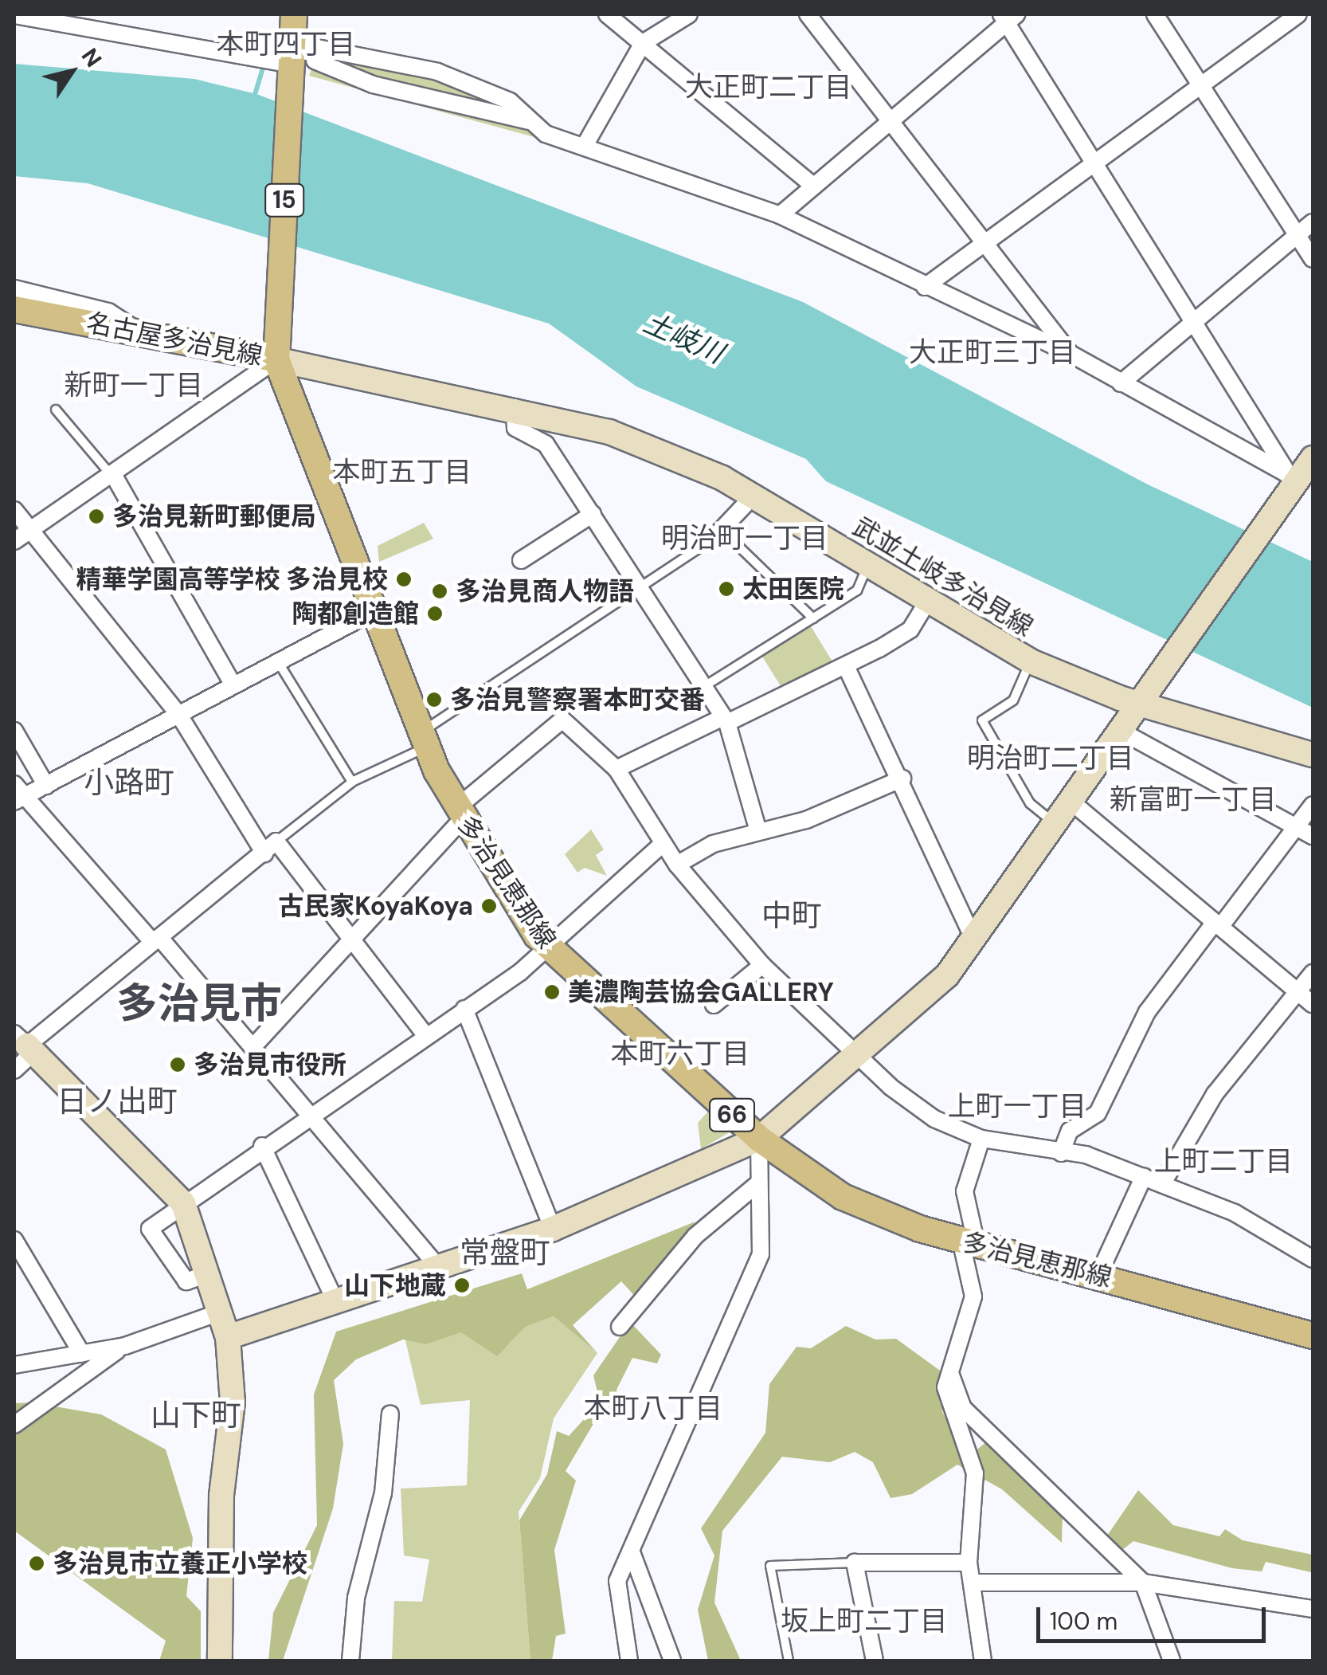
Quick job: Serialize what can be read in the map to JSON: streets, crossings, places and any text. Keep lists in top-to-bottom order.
{
  "streets": {
    "main road": [
      "15",
      "名古屋多治見線",
      "多治見恵那線",
      "66"
    ],
    "street": ["武並土岐多治見線"]
  },
  "crossings": [
    ["名古屋多治見線", "武並土岐多治見線"],
    ["名古屋多治見線", "多治見恵那線"],
    ["武並土岐多治見線", "多治見恵那線"]
  ],
  "districts": [
    "本町四丁目",
    "大正町二丁目",
    "大正町三丁目",
    "新町一丁目",
    "本町五丁目",
    "明治町一丁目",
    "明治町二丁目",
    "小路町",
    "新富町一丁目",
    "中町",
    "多治見市",
    "本町六丁目",
    "日ノ出町",
    "上町一丁目",
    "上町二丁目",
    "常盤町",
    "本町八丁目",
    "山下町",
    "坂上町二丁目"
  ],
  "water": ["土岐川"],
  "places": [
    "多治見新町郵便局",
    "精華学園高等学校 多治見校",
    "太田医院",
    "多治見商人物語",
    "陶都創造館",
    "多治見警察署本町交番",
    "古民家KoyaKoya",
    "美濃陶芸協会GALLERY",
    "多治見市役所",
    "山下地蔵",
    "多治見市立養正小学校"
  ],
  "scale_bar": "100 m",
  "north": "top right"
}
